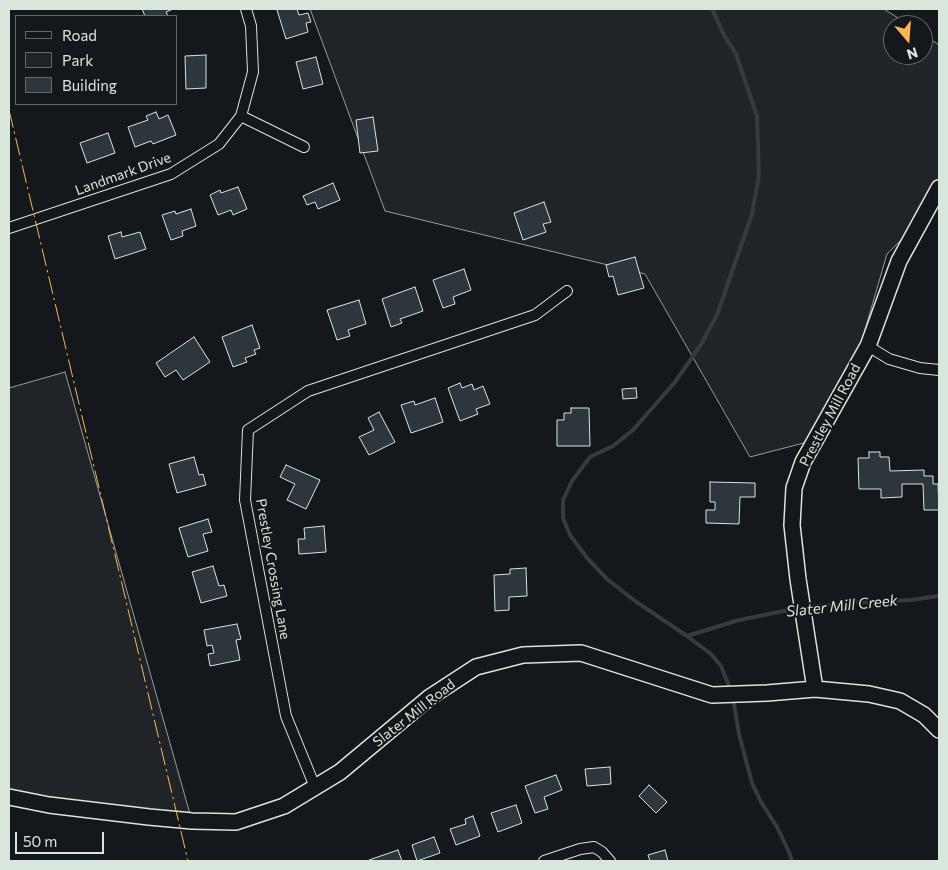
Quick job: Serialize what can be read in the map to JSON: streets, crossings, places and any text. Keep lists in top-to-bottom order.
{
  "streets": {
    "street": [
      "Landmark Drive",
      "Prestley Mill Road",
      "Prestley Crossing Lane",
      "Slater Mill Road"
    ]
  },
  "crossings": [
    ["Prestley Mill Road", "Slater Mill Road"],
    ["Prestley Crossing Lane", "Slater Mill Road"]
  ],
  "water": ["Slater Mill Creek"],
  "legend": ["Road", "Park", "Building"],
  "scale_bar": "50 m",
  "north": "bottom"
}
